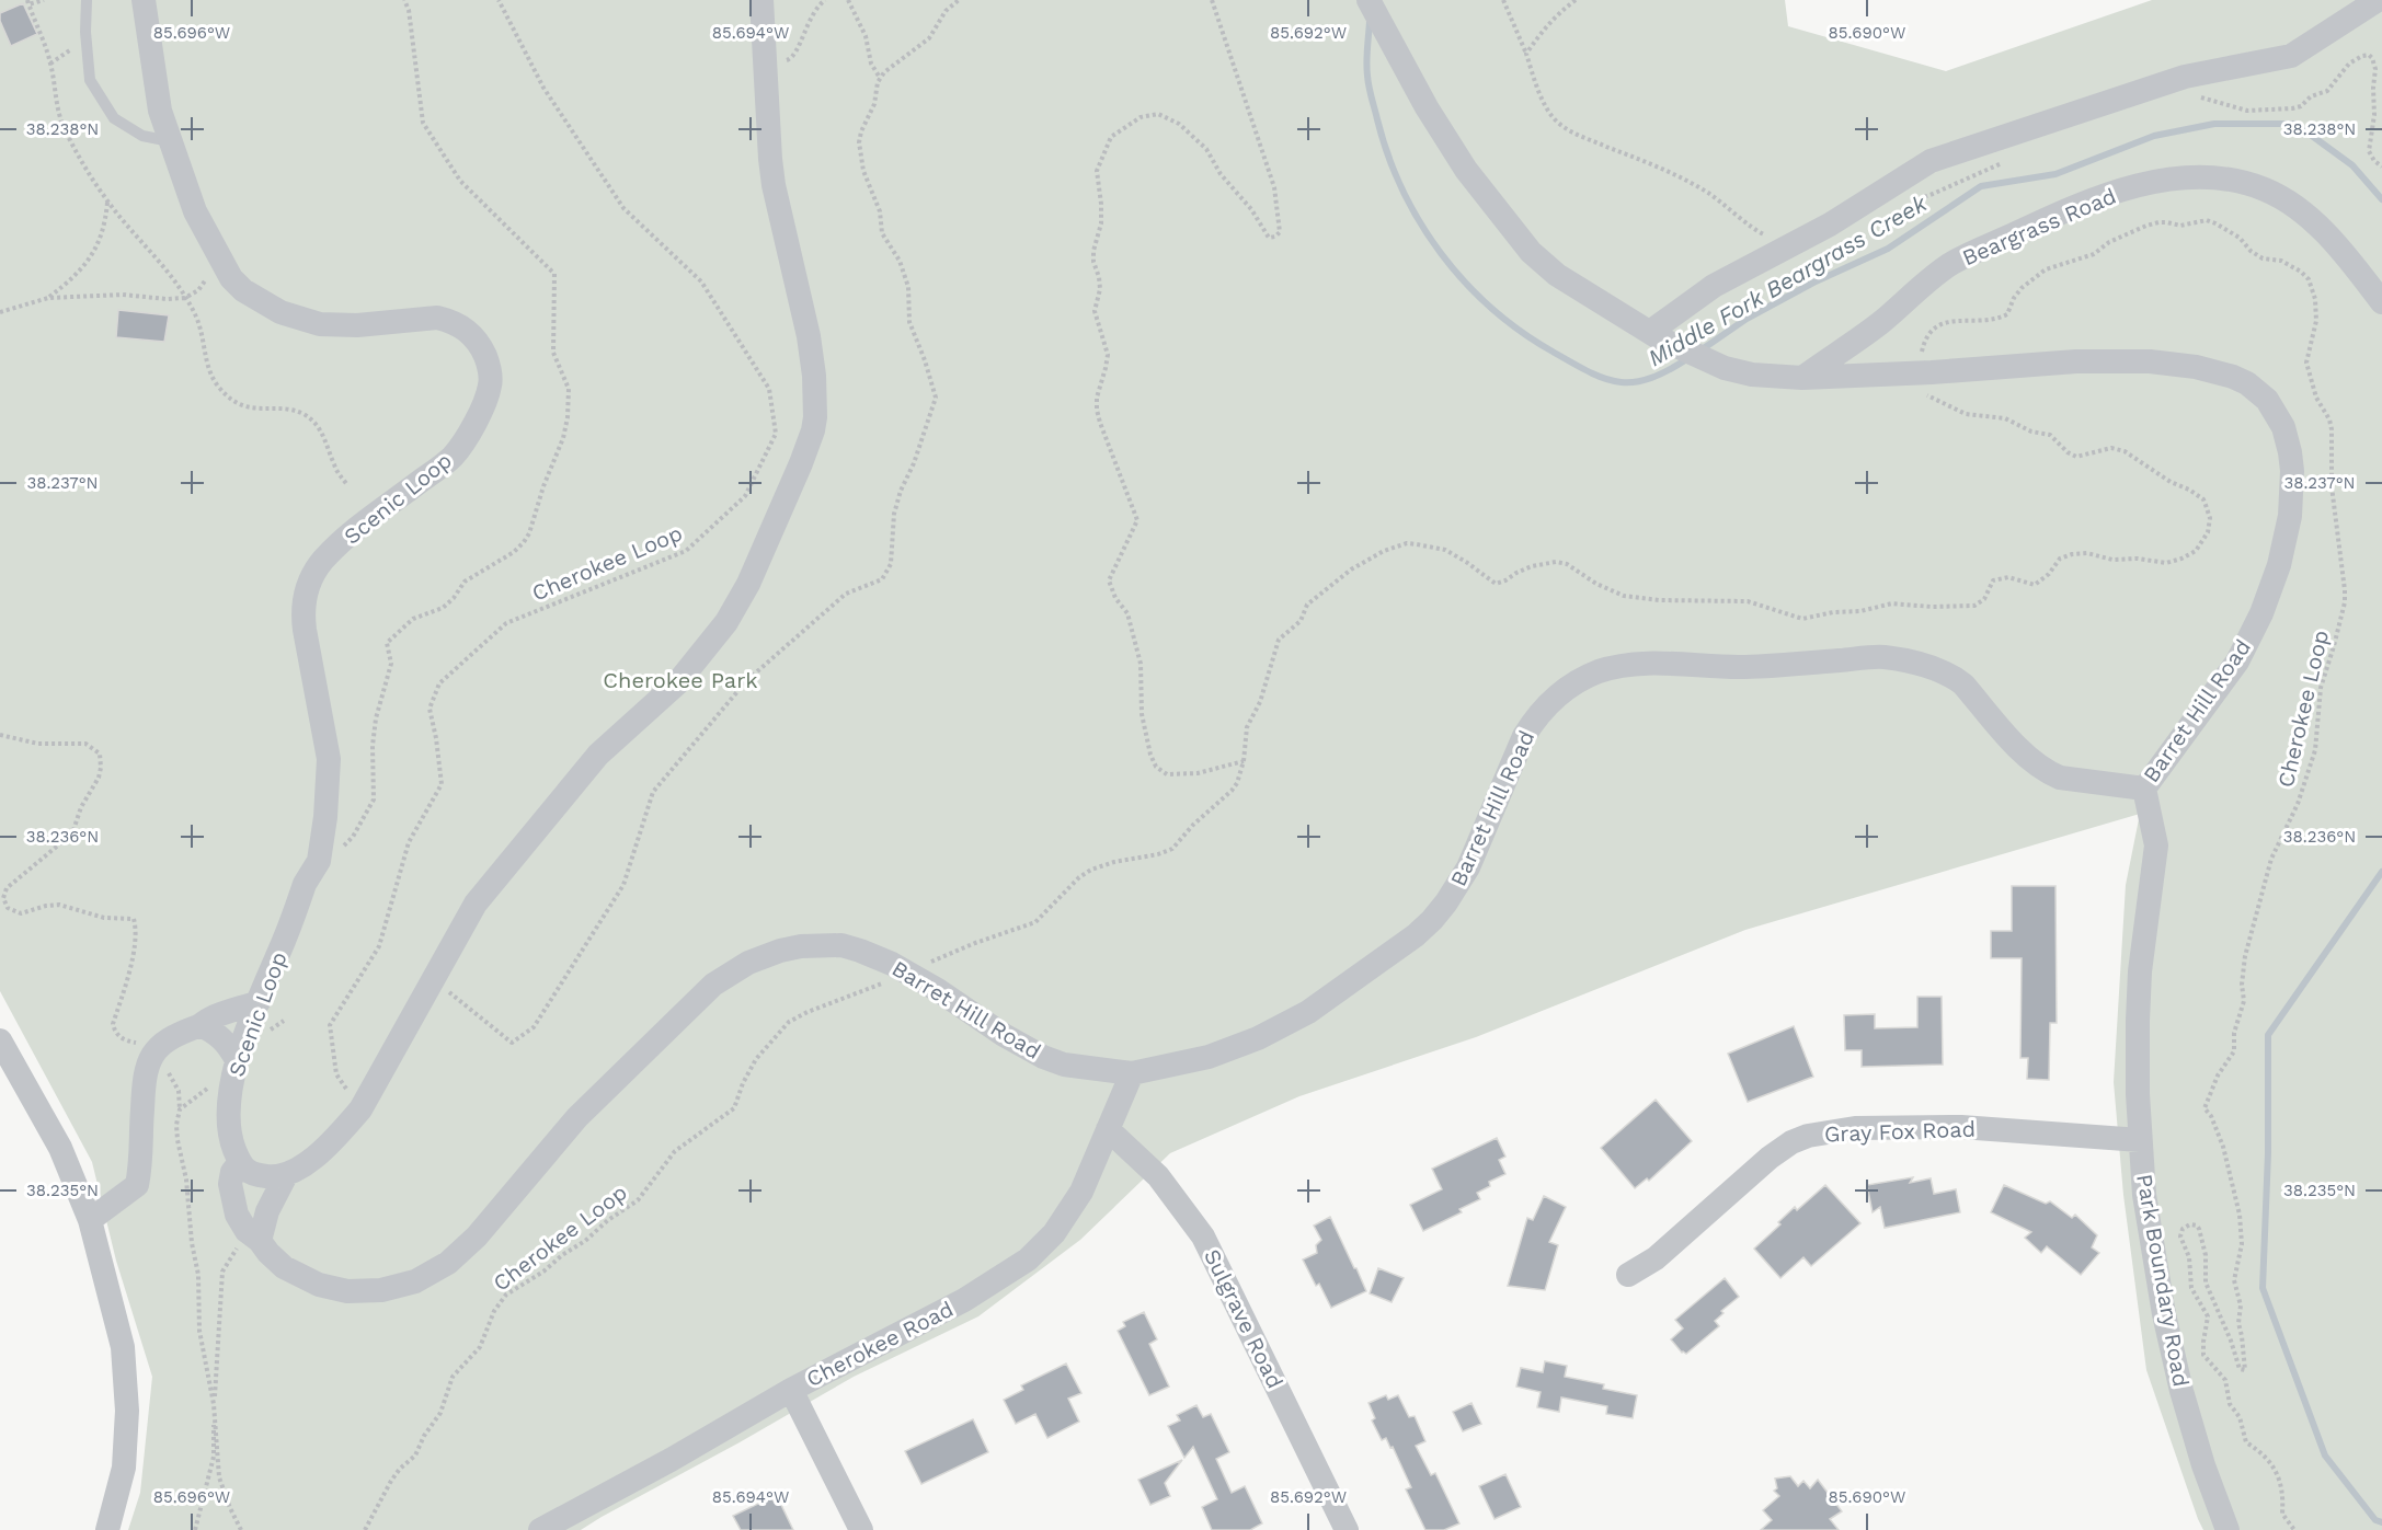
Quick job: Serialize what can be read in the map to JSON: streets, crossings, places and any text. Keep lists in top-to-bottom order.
{
  "streets": {
    "street": [
      "Beargrass Road",
      "Scenic Loop",
      "Barret Hill Road",
      "Gray Fox Road",
      "Park Boundary Road",
      "Sulgrave Road",
      "Cherokee Road"
    ],
    "path": ["Cherokee Loop"]
  },
  "crossings": [
    ["Beargrass Road", "Barret Hill Road"],
    ["Scenic Loop", "Barret Hill Road"],
    ["Cherokee Loop", "Barret Hill Road"],
    ["Barret Hill Road", "Park Boundary Road"],
    ["Barret Hill Road", "Cherokee Road"],
    ["Gray Fox Road", "Park Boundary Road"],
    ["Sulgrave Road", "Cherokee Road"]
  ],
  "water": ["Middle Fork Beargrass Creek"],
  "parks": ["Cherokee Park"],
  "coordinates": [
    "85.696°W",
    "85.694°W",
    "85.692°W",
    "85.690°W",
    "38.238°N",
    "38.237°N",
    "38.236°N",
    "38.235°N"
  ]
}
